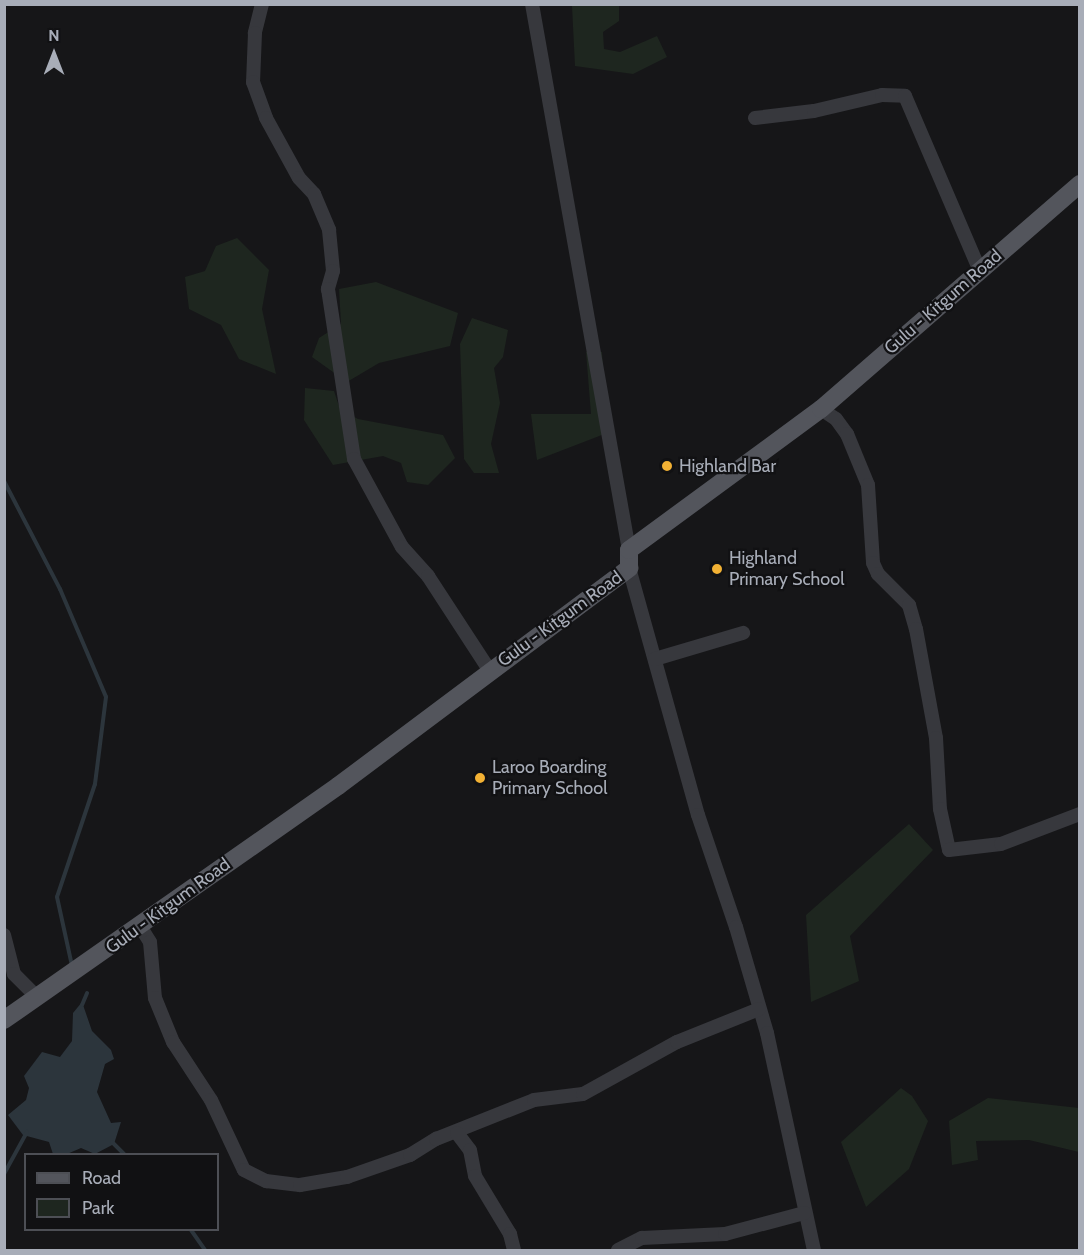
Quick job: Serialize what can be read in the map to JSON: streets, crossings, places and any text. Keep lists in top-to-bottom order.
{
  "streets": {
    "main road": ["Gulu - Kitgum Road"]
  },
  "places": ["Highland Bar", "Highland Primary School", "Laroo Boarding Primary School"],
  "legend": ["Road", "Park"],
  "north": "top"
}
